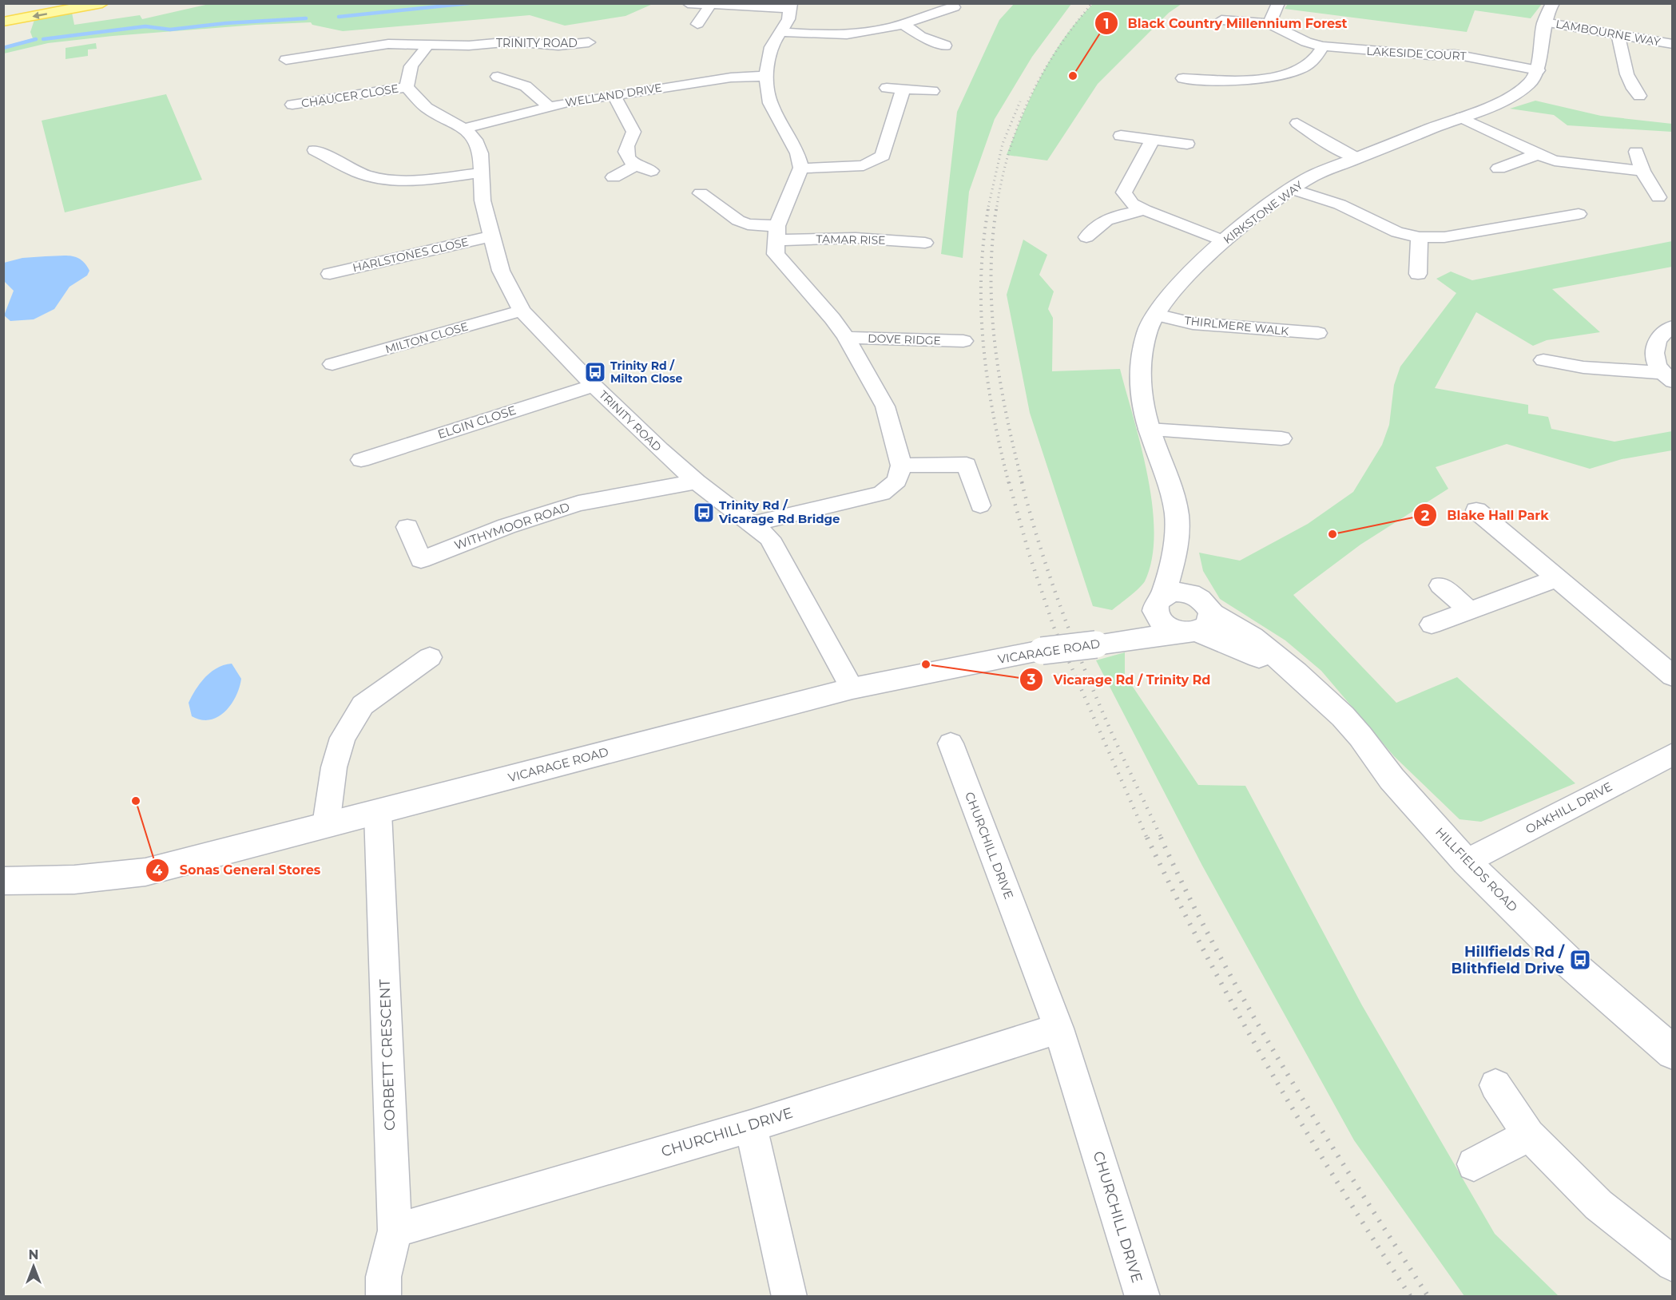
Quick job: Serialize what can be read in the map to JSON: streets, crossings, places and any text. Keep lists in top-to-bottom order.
{
  "streets": {
    "street": [
      "LAMBOURNE WAY",
      "TRINITY ROAD",
      "LAKESIDE COURT",
      "WELLAND DRIVE",
      "CHAUCER CLOSE",
      "KIRKSTONE WAY",
      "TAMAR RISE",
      "HARLSTONES CLOSE",
      "THIRLMERE WALK",
      "MILTON CLOSE",
      "DOVE RIDGE",
      "ELGIN CLOSE",
      "WITHYMOOR ROAD",
      "VICARAGE ROAD",
      "OAKHILL DRIVE",
      "CHURCHILL DRIVE",
      "HILLFIELDS ROAD",
      "CORBETT CRESCENT"
    ]
  },
  "crossings": [
    ["TRINITY ROAD", "WELLAND DRIVE"],
    ["TRINITY ROAD", "CHAUCER CLOSE"],
    ["TRINITY ROAD", "HARLSTONES CLOSE"],
    ["TRINITY ROAD", "MILTON CLOSE"],
    ["TRINITY ROAD", "ELGIN CLOSE"],
    ["TRINITY ROAD", "WITHYMOOR ROAD"],
    ["TRINITY ROAD", "VICARAGE ROAD"],
    ["LAKESIDE COURT", "KIRKSTONE WAY"],
    ["KIRKSTONE WAY", "THIRLMERE WALK"],
    ["KIRKSTONE WAY", "VICARAGE ROAD"],
    ["KIRKSTONE WAY", "HILLFIELDS ROAD"],
    ["VICARAGE ROAD", "HILLFIELDS ROAD"],
    ["VICARAGE ROAD", "CORBETT CRESCENT"],
    ["OAKHILL DRIVE", "HILLFIELDS ROAD"],
    ["CHURCHILL DRIVE", "CORBETT CRESCENT"]
  ],
  "places": {
    "other": [
      "Black Country Millennium Forest",
      "Blake Hall Park",
      "Vicarage Rd / Trinity Rd",
      "Sonas General Stores"
    ],
    "bus stop": ["Trinity Rd / Milton Close", "Trinity Rd / Vicarage Rd Bridge", "Hillfields Rd / Blithfield Drive"]
  },
  "north": "top"
}
